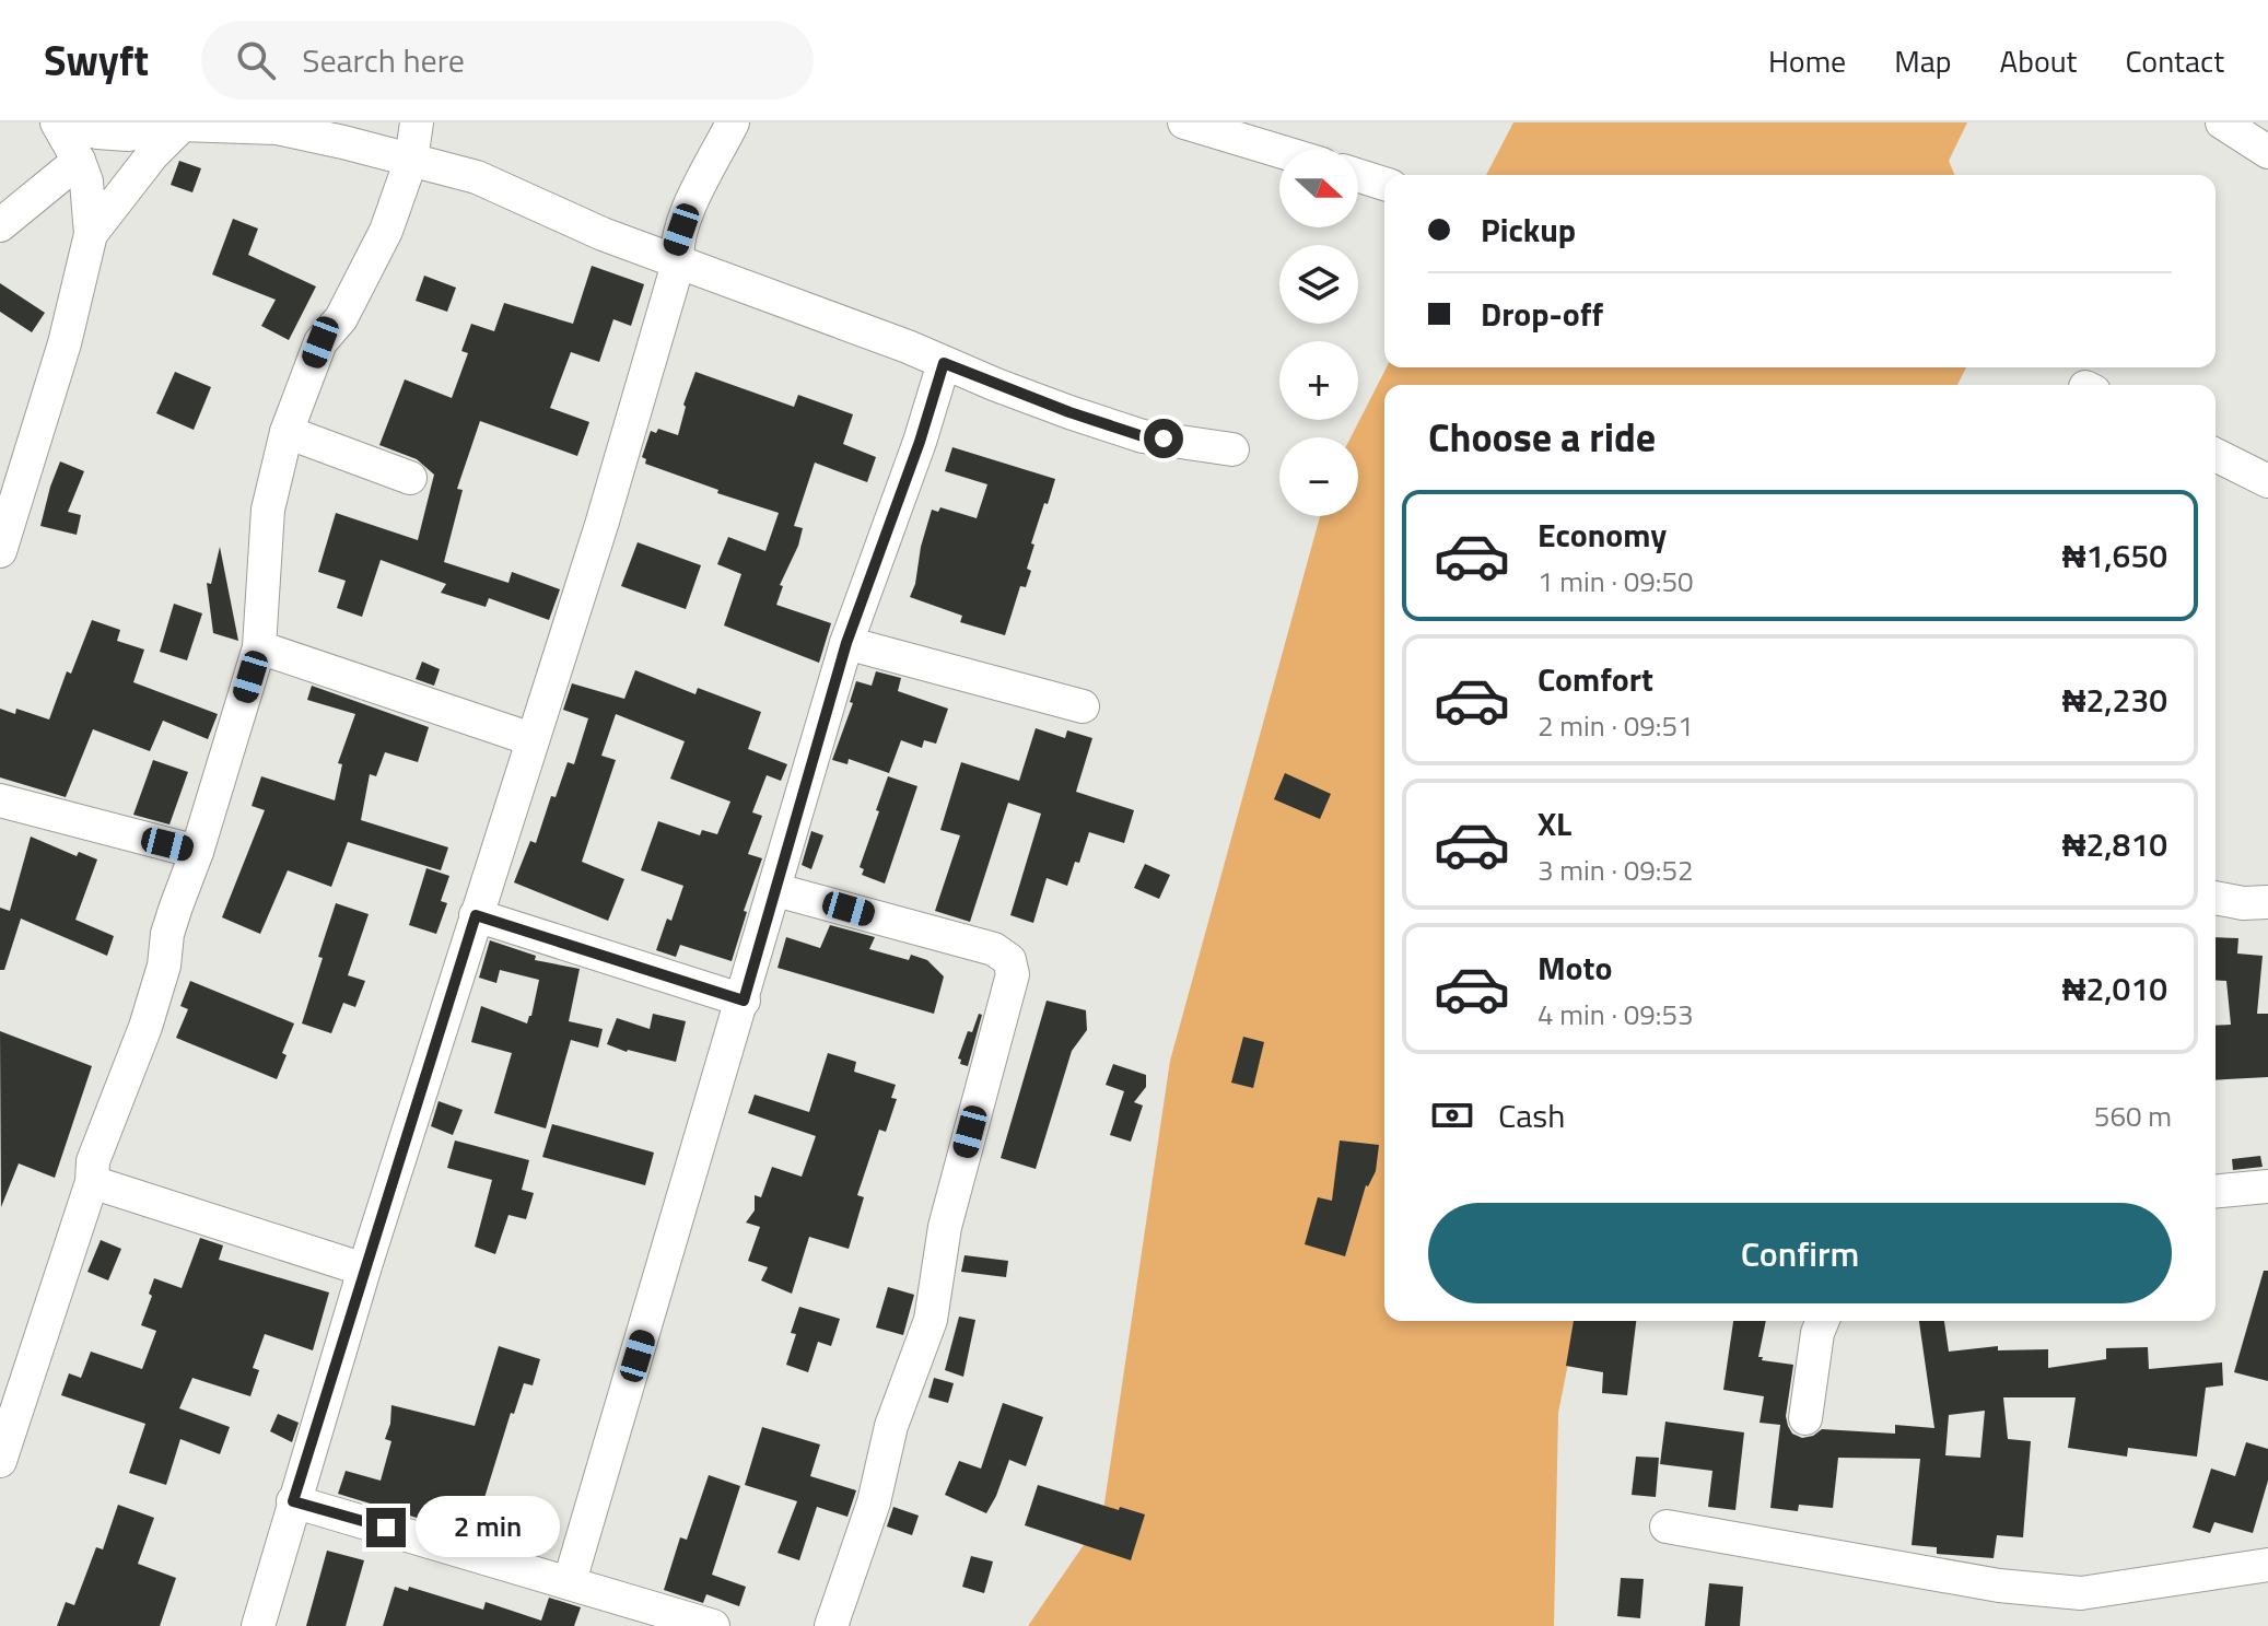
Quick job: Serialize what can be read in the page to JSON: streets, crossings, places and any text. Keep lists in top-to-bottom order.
{
  "north": "right",
  "page": {
    "header": "Swyft",
    "search": "Search here",
    "nav": [
      "Home",
      "Map",
      "About",
      "Contact"
    ],
    "map_buttons": ["+", "−"],
    "banner": ["Pickup", "Drop-off"],
    "heading": "Choose a ride",
    "list": [
      {
        "name": "Economy",
        "note": "1 min · 09:50",
        "value": "₦1,650"
      },
      {
        "name": "Comfort",
        "note": "2 min · 09:51",
        "value": "₦2,230"
      },
      {
        "name": "XL",
        "note": "3 min · 09:52",
        "value": "₦2,810"
      },
      {
        "name": "Moto",
        "note": "4 min · 09:53",
        "value": "₦2,010"
      }
    ],
    "pay": ["Cash", "560 m"],
    "buttons": "Confirm",
    "bubble": "2 min"
  }
}
